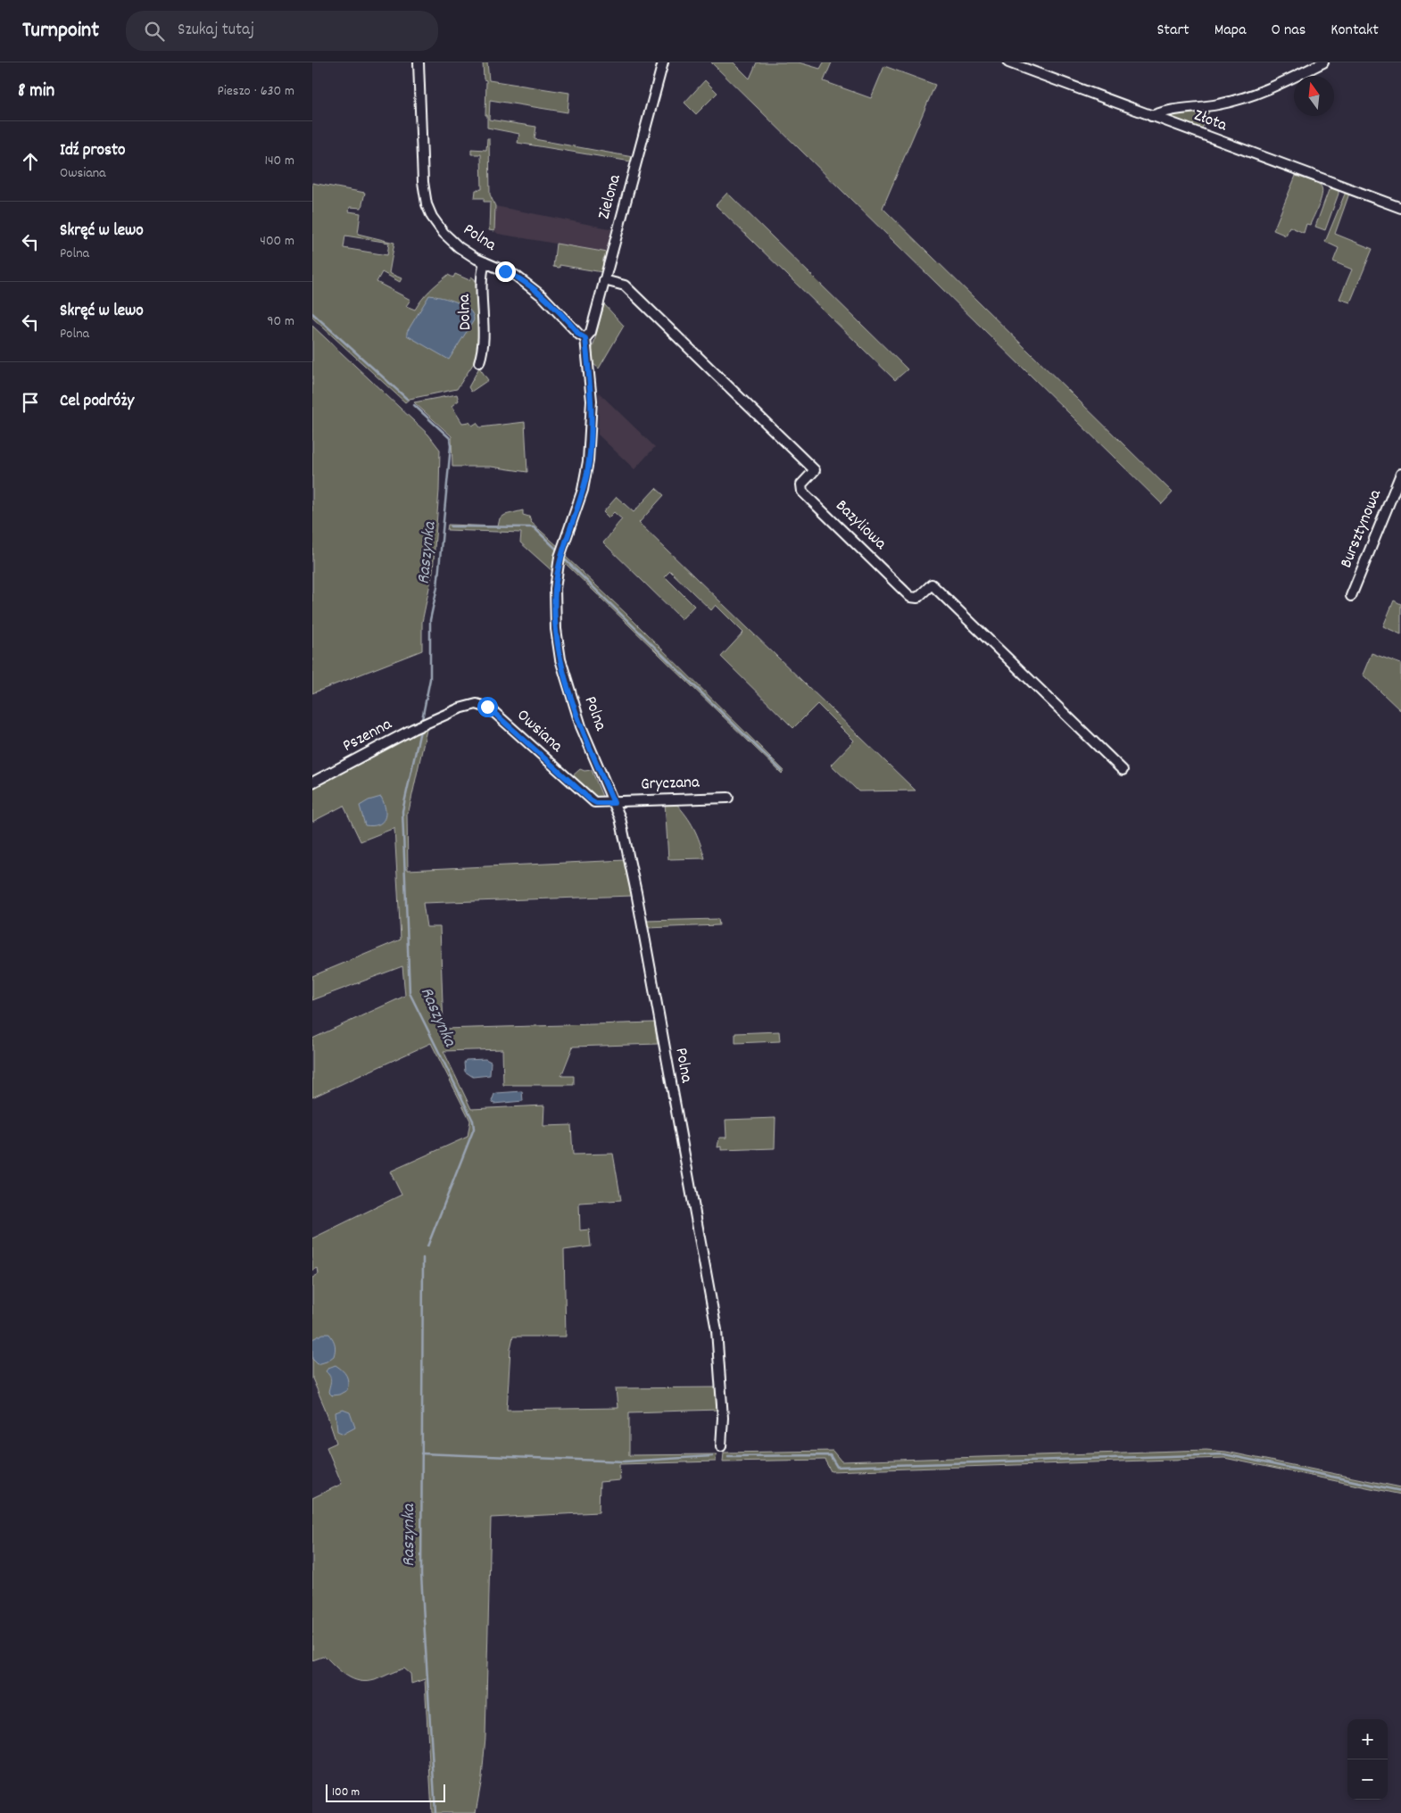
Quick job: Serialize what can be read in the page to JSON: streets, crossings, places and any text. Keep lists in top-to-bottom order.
{
  "streets": {
    "street": [
      "Złota",
      "Zielona",
      "Polna",
      "Dolna",
      "Bazyliowa",
      "Bursztynowa",
      "Owsiana",
      "Pszenna",
      "Gryczana"
    ]
  },
  "crossings": [
    ["Zielona", "Polna"],
    ["Zielona", "Bazyliowa"],
    ["Polna", "Dolna"],
    ["Polna", "Owsiana"],
    ["Polna", "Gryczana"],
    ["Owsiana", "Pszenna"],
    ["Owsiana", "Gryczana"]
  ],
  "water": ["Raszynka"],
  "scale_bar": "100 m",
  "north": "top",
  "page": {
    "header": "Turnpoint",
    "search": "Szukaj tutaj",
    "nav": [
      "Start",
      "Mapa",
      "O nas",
      "Kontakt"
    ],
    "heading": ["8 min", "Pieszo · 630 m"],
    "list": [
      ["Idź prosto", "Owsiana", "140 m"],
      ["Skręć w lewo", "Polna", "400 m"],
      ["Skręć w lewo", "Polna", "90 m"],
      "Cel podróży"
    ],
    "map_buttons": ["+", "−"],
    "scale": "100 m"
  }
}
